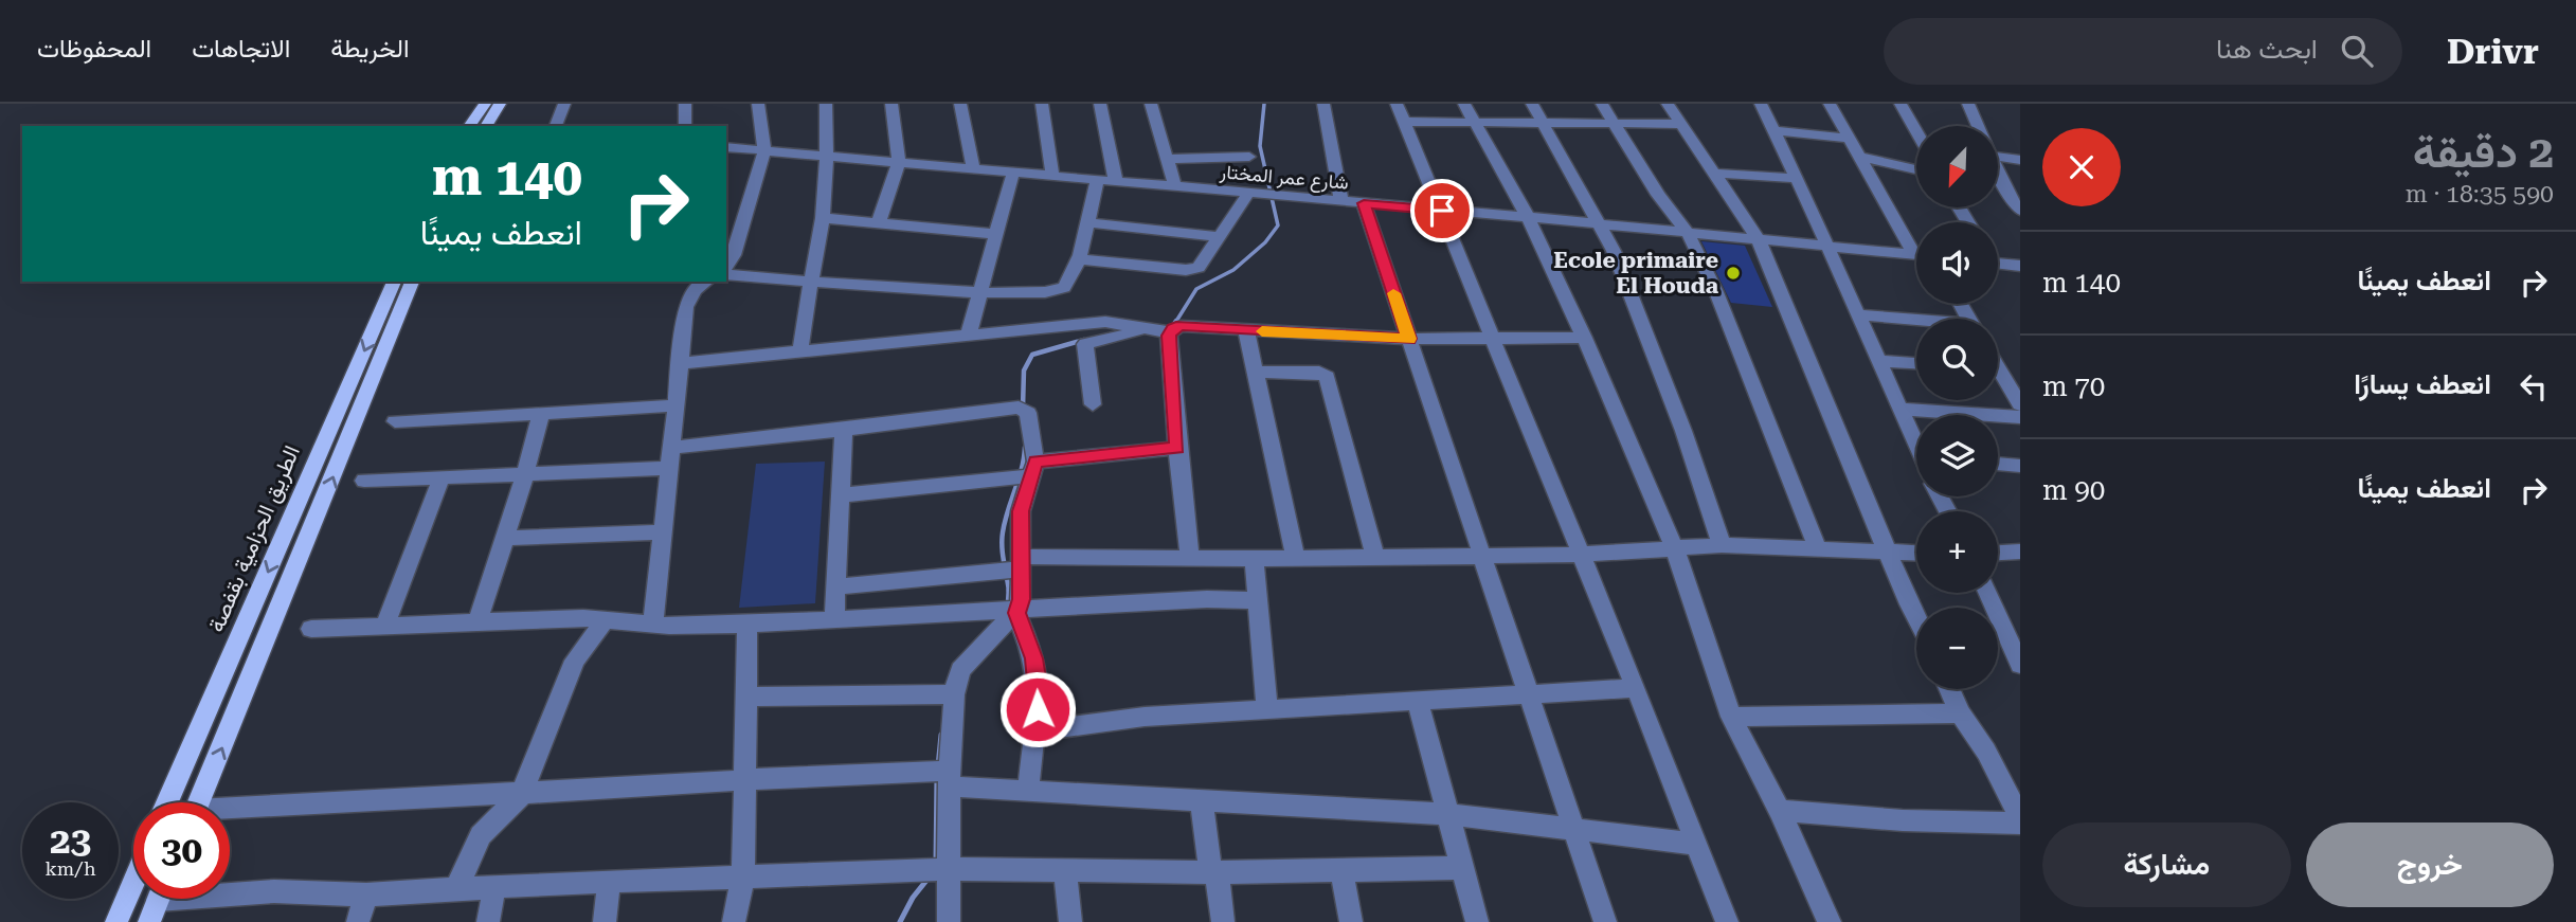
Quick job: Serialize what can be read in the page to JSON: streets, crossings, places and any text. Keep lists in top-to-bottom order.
{
  "streets": {
    "main road": ["الطريق الحزامية بقفصة"],
    "street": ["شارع عمر المختار"]
  },
  "places": ["Ecole primaire El Houda"],
  "north": "bottom left",
  "page": {
    "header": "Drivr",
    "search": "ابحث هنا",
    "nav": ["الخريطة", "الاتجاهات", "المحفوظات"],
    "heading": ["2 دقيقة", "590 m · 18:35"],
    "map_buttons": ["+", "−"],
    "turn": ["140 m", "انعطف يمينًا"],
    "list": [
      {
        "name": "انعطف يمينًا",
        "value": "140 m"
      },
      {
        "name": "انعطف يسارًا",
        "value": "70 m"
      },
      {
        "name": "انعطف يمينًا",
        "value": "90 m"
      }
    ],
    "speed": "23 km/h",
    "limit": "30",
    "buttons": ["خروج", "مشاركة"]
  }
}
